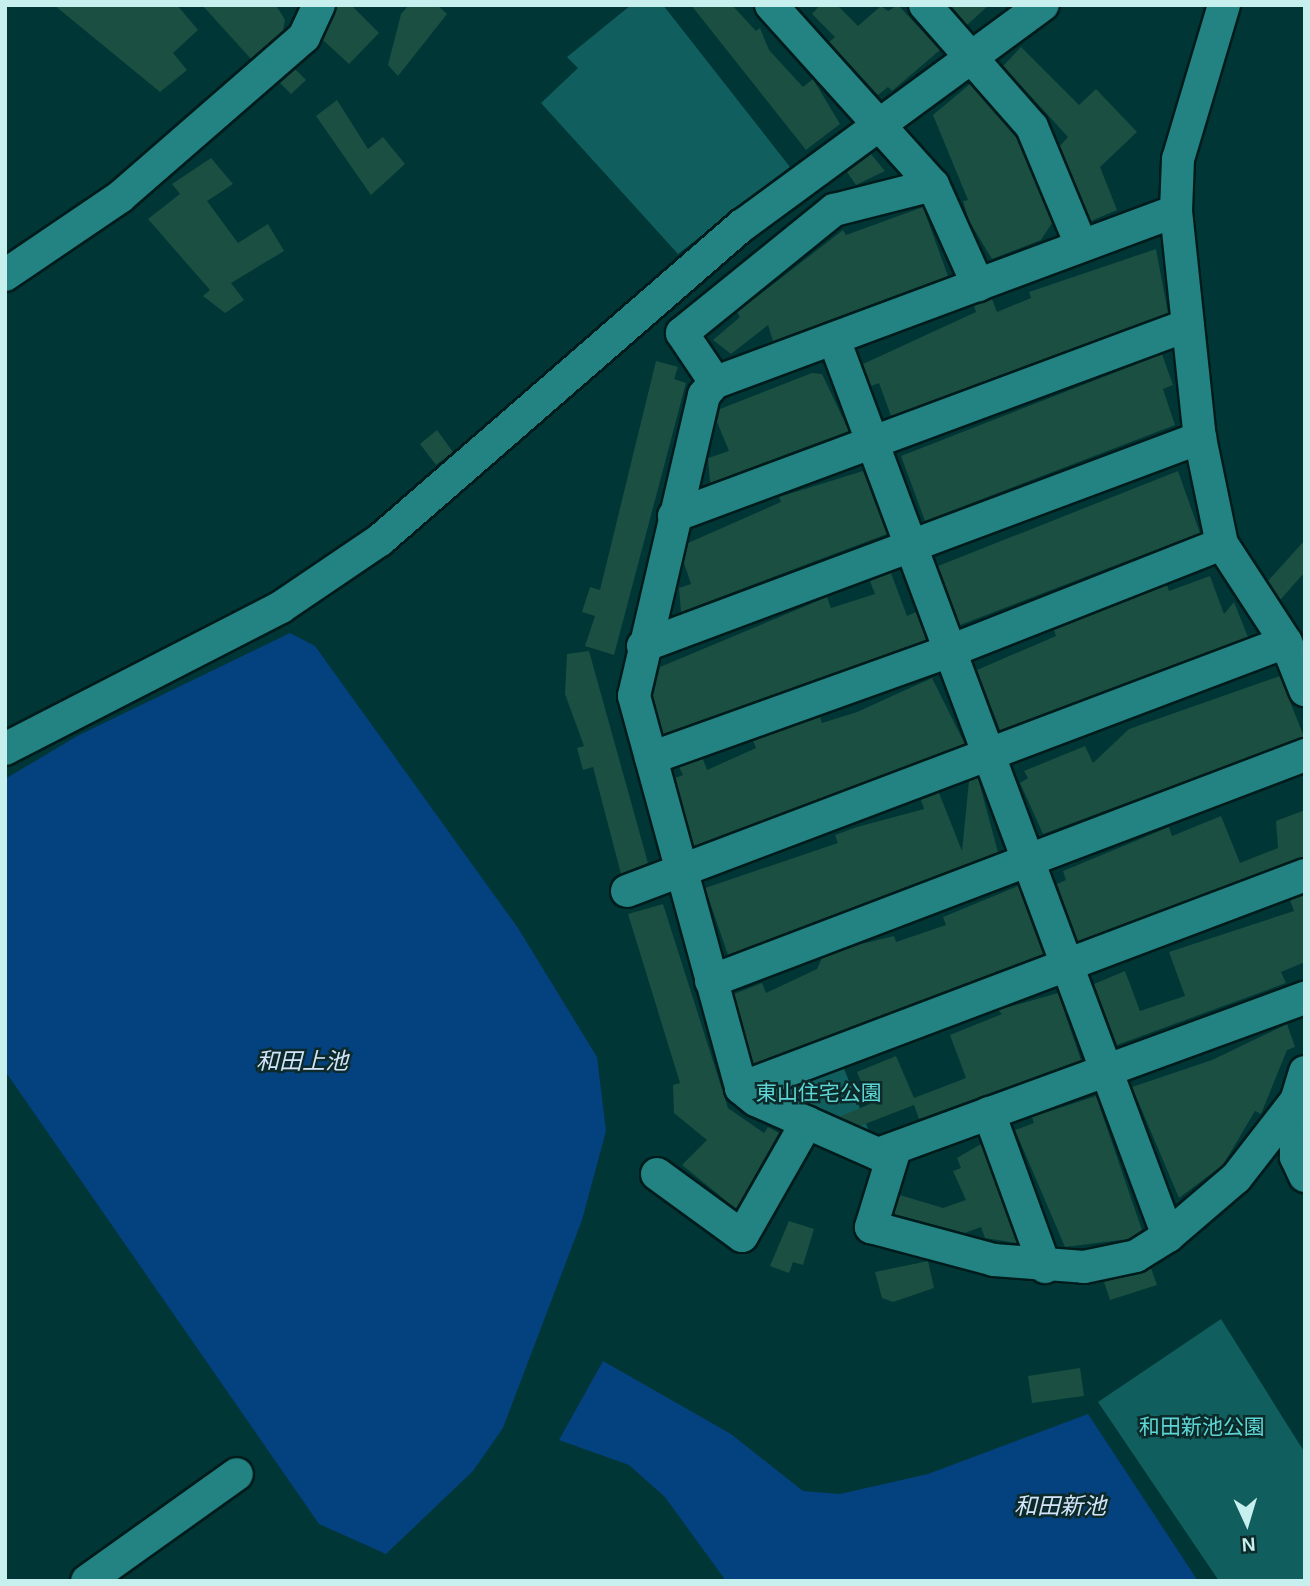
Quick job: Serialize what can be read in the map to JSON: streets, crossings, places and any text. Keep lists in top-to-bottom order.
{
  "water": ["和田上池", "和田新池"],
  "parks": ["東山住宅公園", "和田新池公園"],
  "north": "bottom"
}
